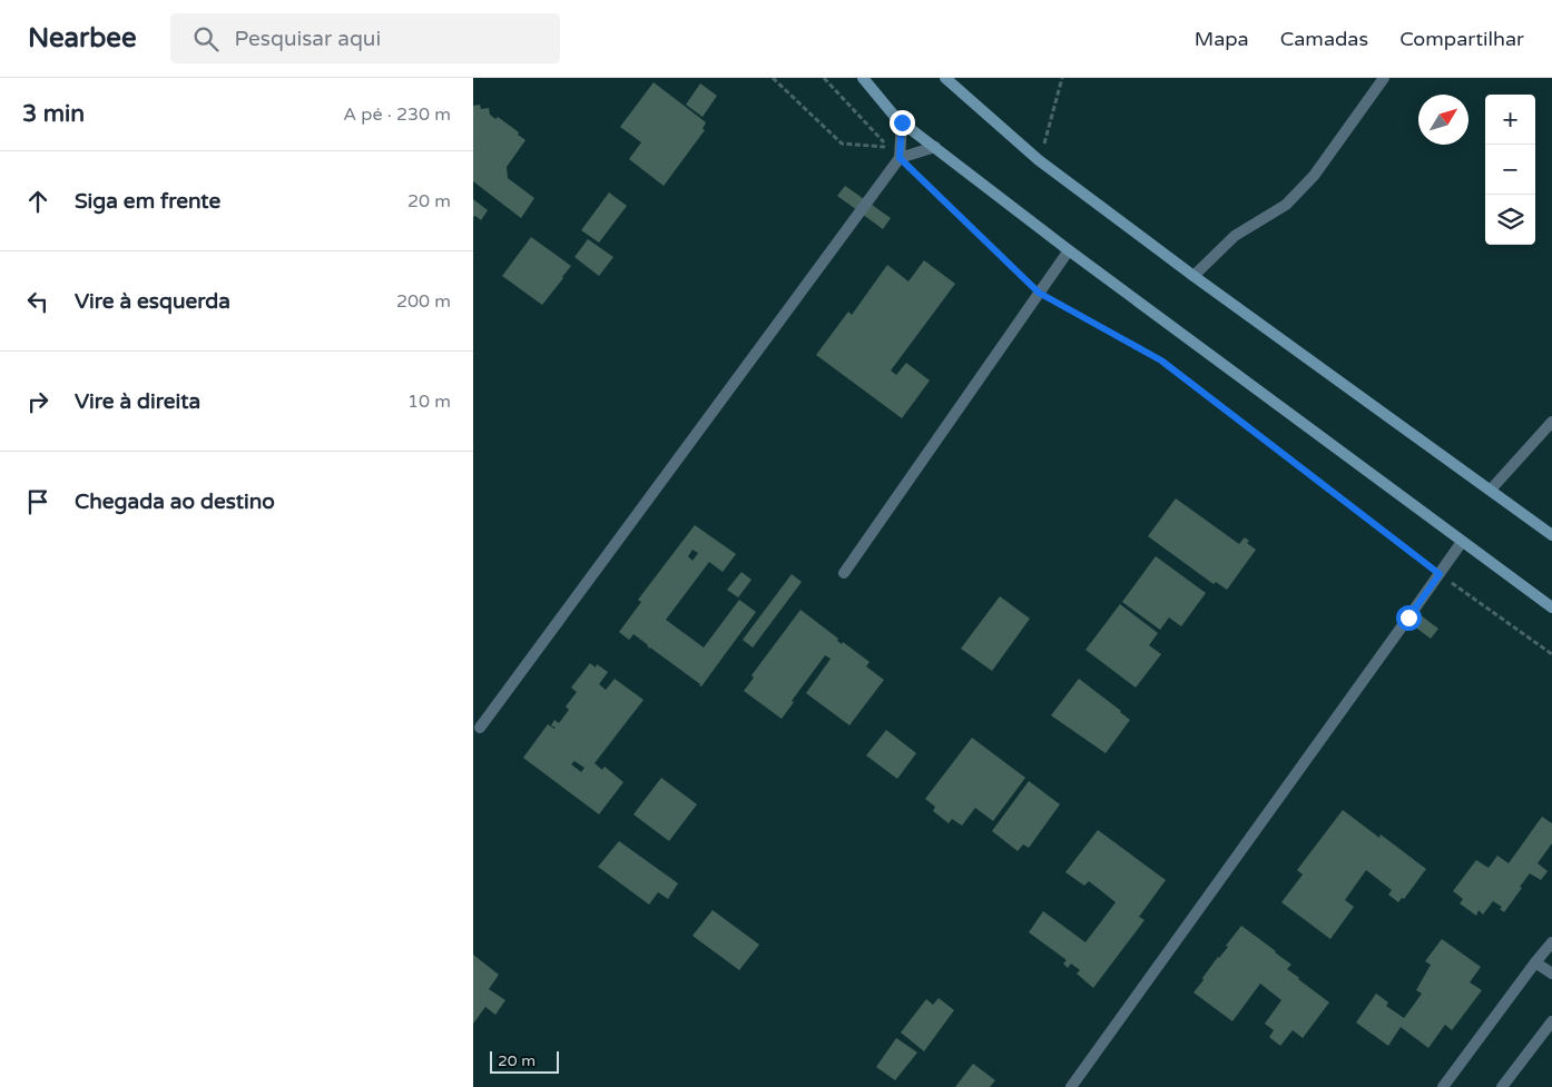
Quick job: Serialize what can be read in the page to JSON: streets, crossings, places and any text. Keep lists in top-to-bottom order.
{
  "scale_bar": "20 m",
  "north": "top right",
  "page": {
    "header": "Nearbee",
    "search": "Pesquisar aqui",
    "nav": ["Mapa", "Camadas", "Compartilhar"],
    "heading": ["3 min", "A pé · 230 m"],
    "map_buttons": ["+", "−"],
    "list": [
      ["Siga em frente", "20 m"],
      ["Vire à esquerda", "200 m"],
      ["Vire à direita", "10 m"],
      "Chegada ao destino"
    ],
    "scale": "20 m"
  }
}
